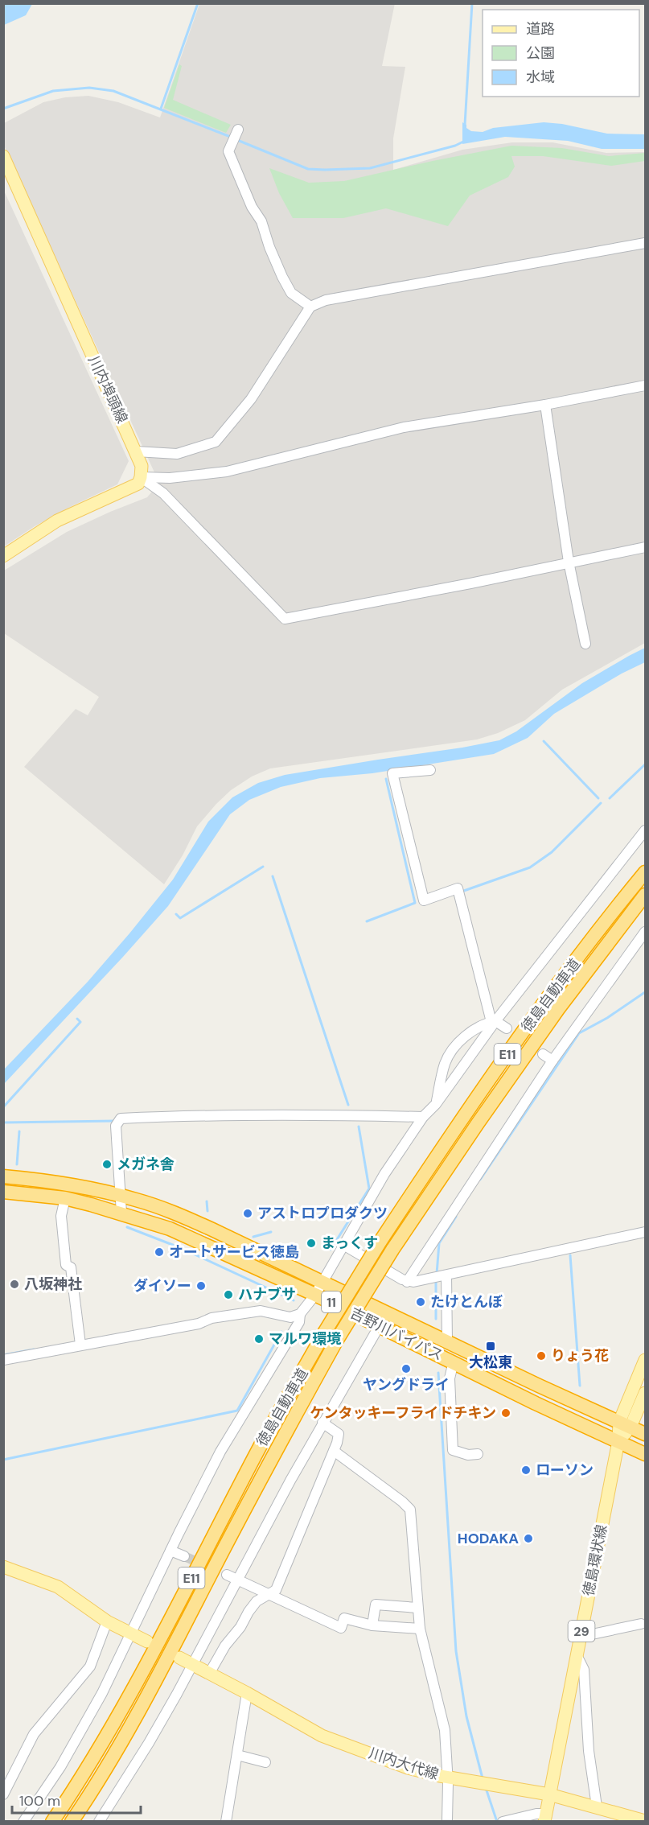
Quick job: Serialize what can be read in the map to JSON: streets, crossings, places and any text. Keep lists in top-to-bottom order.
{
  "streets": {
    "highway": [
      "徳島自動車道",
      "E11",
      "11",
      "吉野川バイパス"
    ],
    "main road": [
      "川内埠頭線",
      "徳島環状線",
      "29",
      "川内大代線"
    ]
  },
  "crossings": [
    ["吉野川バイパス", "徳島環状線"],
    ["徳島環状線", "川内大代線"]
  ],
  "places": {
    "other": [
      "メガネ舎",
      "アストロプロダクツ",
      "まっくす",
      "オートサービス徳島",
      "八坂神社",
      "ダイソー",
      "ハナブサ",
      "たけとんぼ",
      "マルワ環境",
      "りょう花",
      "ヤングドライ",
      "ケンタッキーフライドチキン",
      "ローソン",
      "HODAKA"
    ],
    "transit": ["大松東"]
  },
  "legend": ["道路", "公園", "水域"],
  "scale_bar": "100 m"
}
